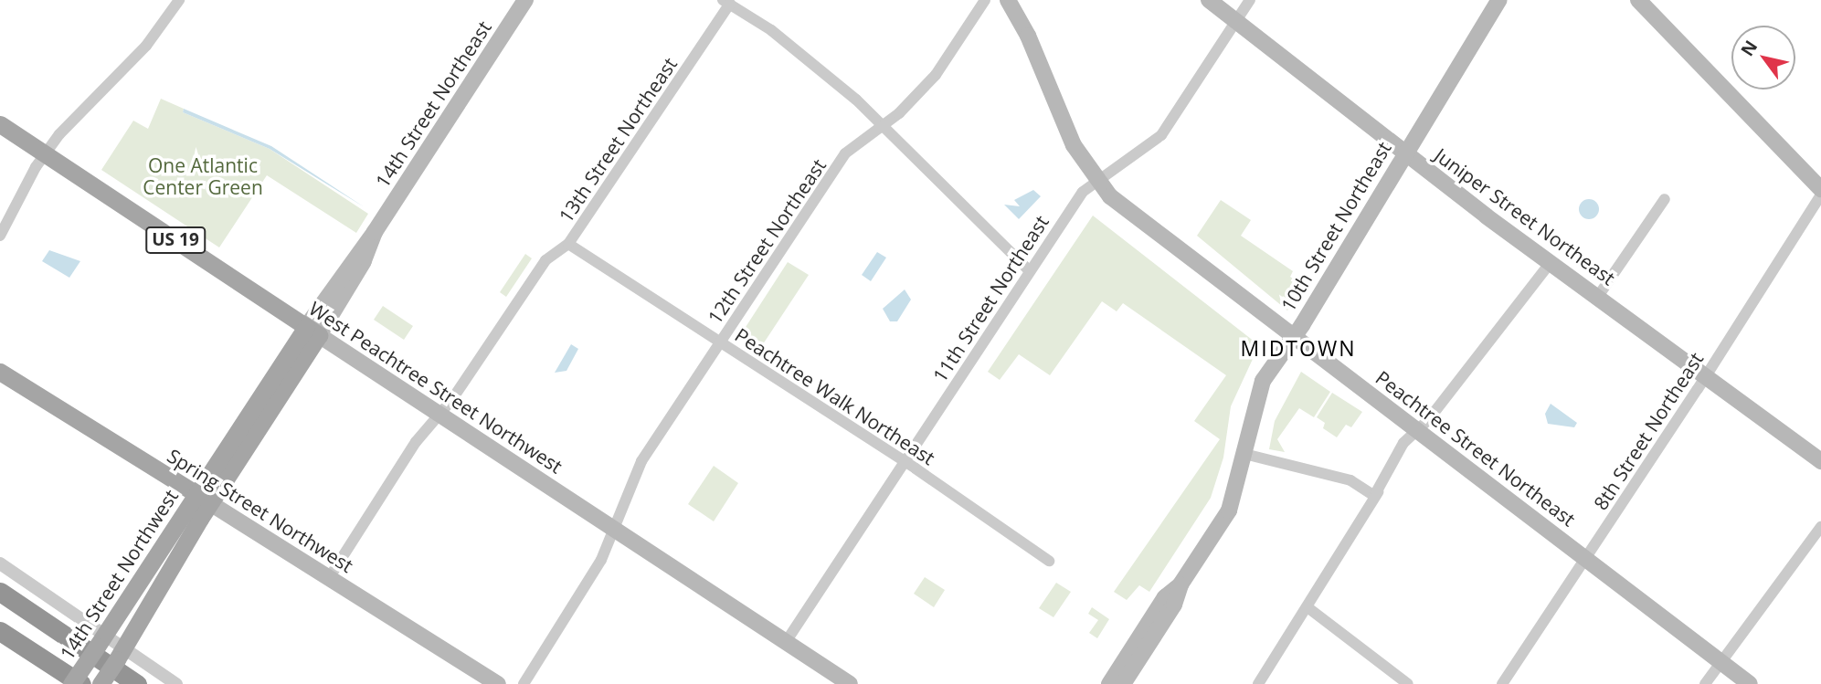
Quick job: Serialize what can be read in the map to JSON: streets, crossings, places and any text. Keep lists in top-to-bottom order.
{
  "streets": {
    "main road": [
      "14th Street Northeast",
      "Juniper Street Northeast",
      "10th Street Northeast",
      "US 19",
      "West Peachtree Street Northwest",
      "Peachtree Street Northeast",
      "Spring Street Northwest",
      "14th Street Northwest"
    ],
    "street": [
      "13th Street Northeast",
      "12th Street Northeast",
      "11th Street Northeast",
      "Peachtree Walk Northeast",
      "8th Street Northeast"
    ]
  },
  "crossings": [
    ["14th Street Northeast", "West Peachtree Street Northwest"],
    ["14th Street Northeast", "14th Street Northwest"],
    ["13th Street Northeast", "West Peachtree Street Northwest"],
    ["13th Street Northeast", "Peachtree Walk Northeast"],
    ["13th Street Northeast", "Spring Street Northwest"],
    ["Juniper Street Northeast", "10th Street Northeast"],
    ["Juniper Street Northeast", "11th Street Northeast"],
    ["Juniper Street Northeast", "8th Street Northeast"],
    ["10th Street Northeast", "Peachtree Street Northeast"],
    ["12th Street Northeast", "West Peachtree Street Northwest"],
    ["12th Street Northeast", "Peachtree Walk Northeast"],
    ["11th Street Northeast", "West Peachtree Street Northwest"],
    ["11th Street Northeast", "Peachtree Walk Northeast"],
    ["11th Street Northeast", "Peachtree Street Northeast"],
    ["West Peachtree Street Northwest", "14th Street Northwest"],
    ["8th Street Northeast", "Peachtree Street Northeast"],
    ["Spring Street Northwest", "14th Street Northwest"]
  ],
  "districts": ["MIDTOWN"],
  "parks": ["One Atlantic Center Green"],
  "north": "top left"
}
